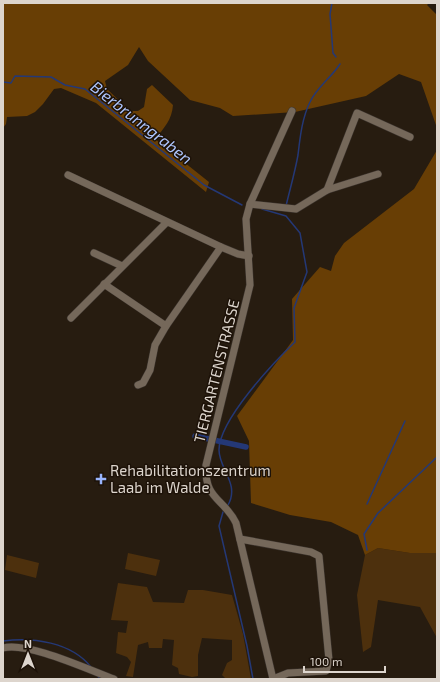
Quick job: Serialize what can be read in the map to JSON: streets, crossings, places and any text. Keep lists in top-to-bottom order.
{
  "streets": {
    "street": ["TIERGARTENSTRASSE"]
  },
  "water": ["Bierbrunngraben"],
  "places": {
    "health": ["Rehabilitationszentrum Laab im Walde"]
  },
  "scale_bar": "100 m",
  "north": "top"
}
